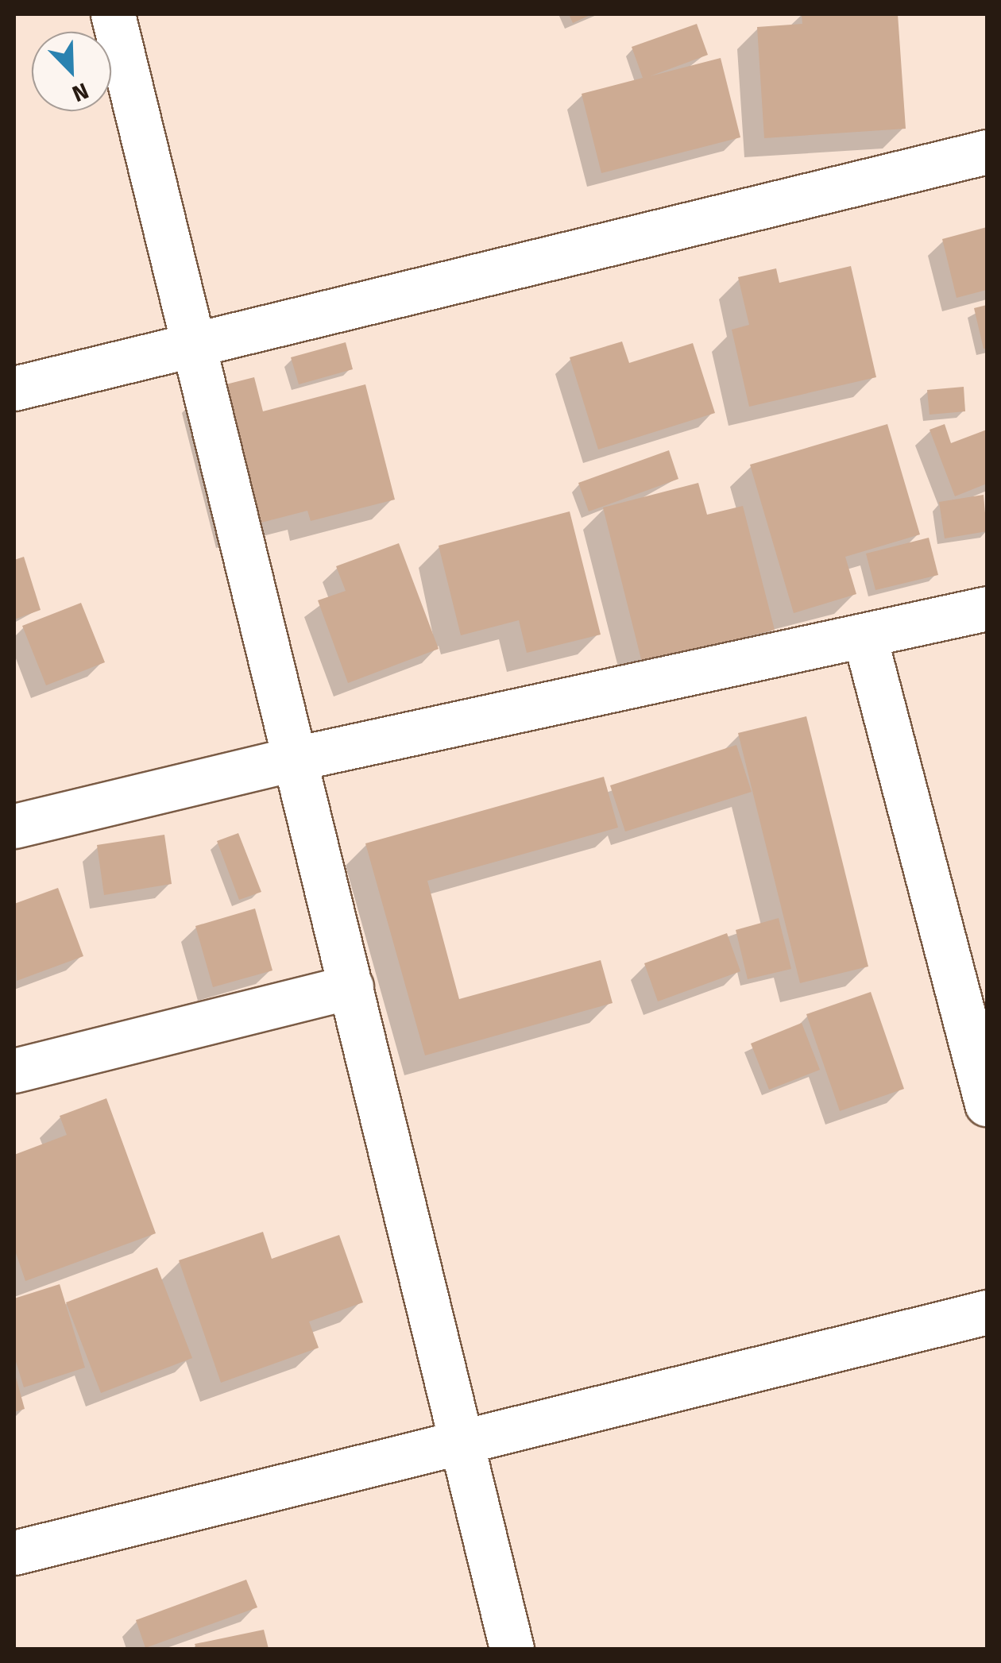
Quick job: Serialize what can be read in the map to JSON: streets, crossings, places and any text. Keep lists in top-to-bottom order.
{
  "north": "bottom right"
}
